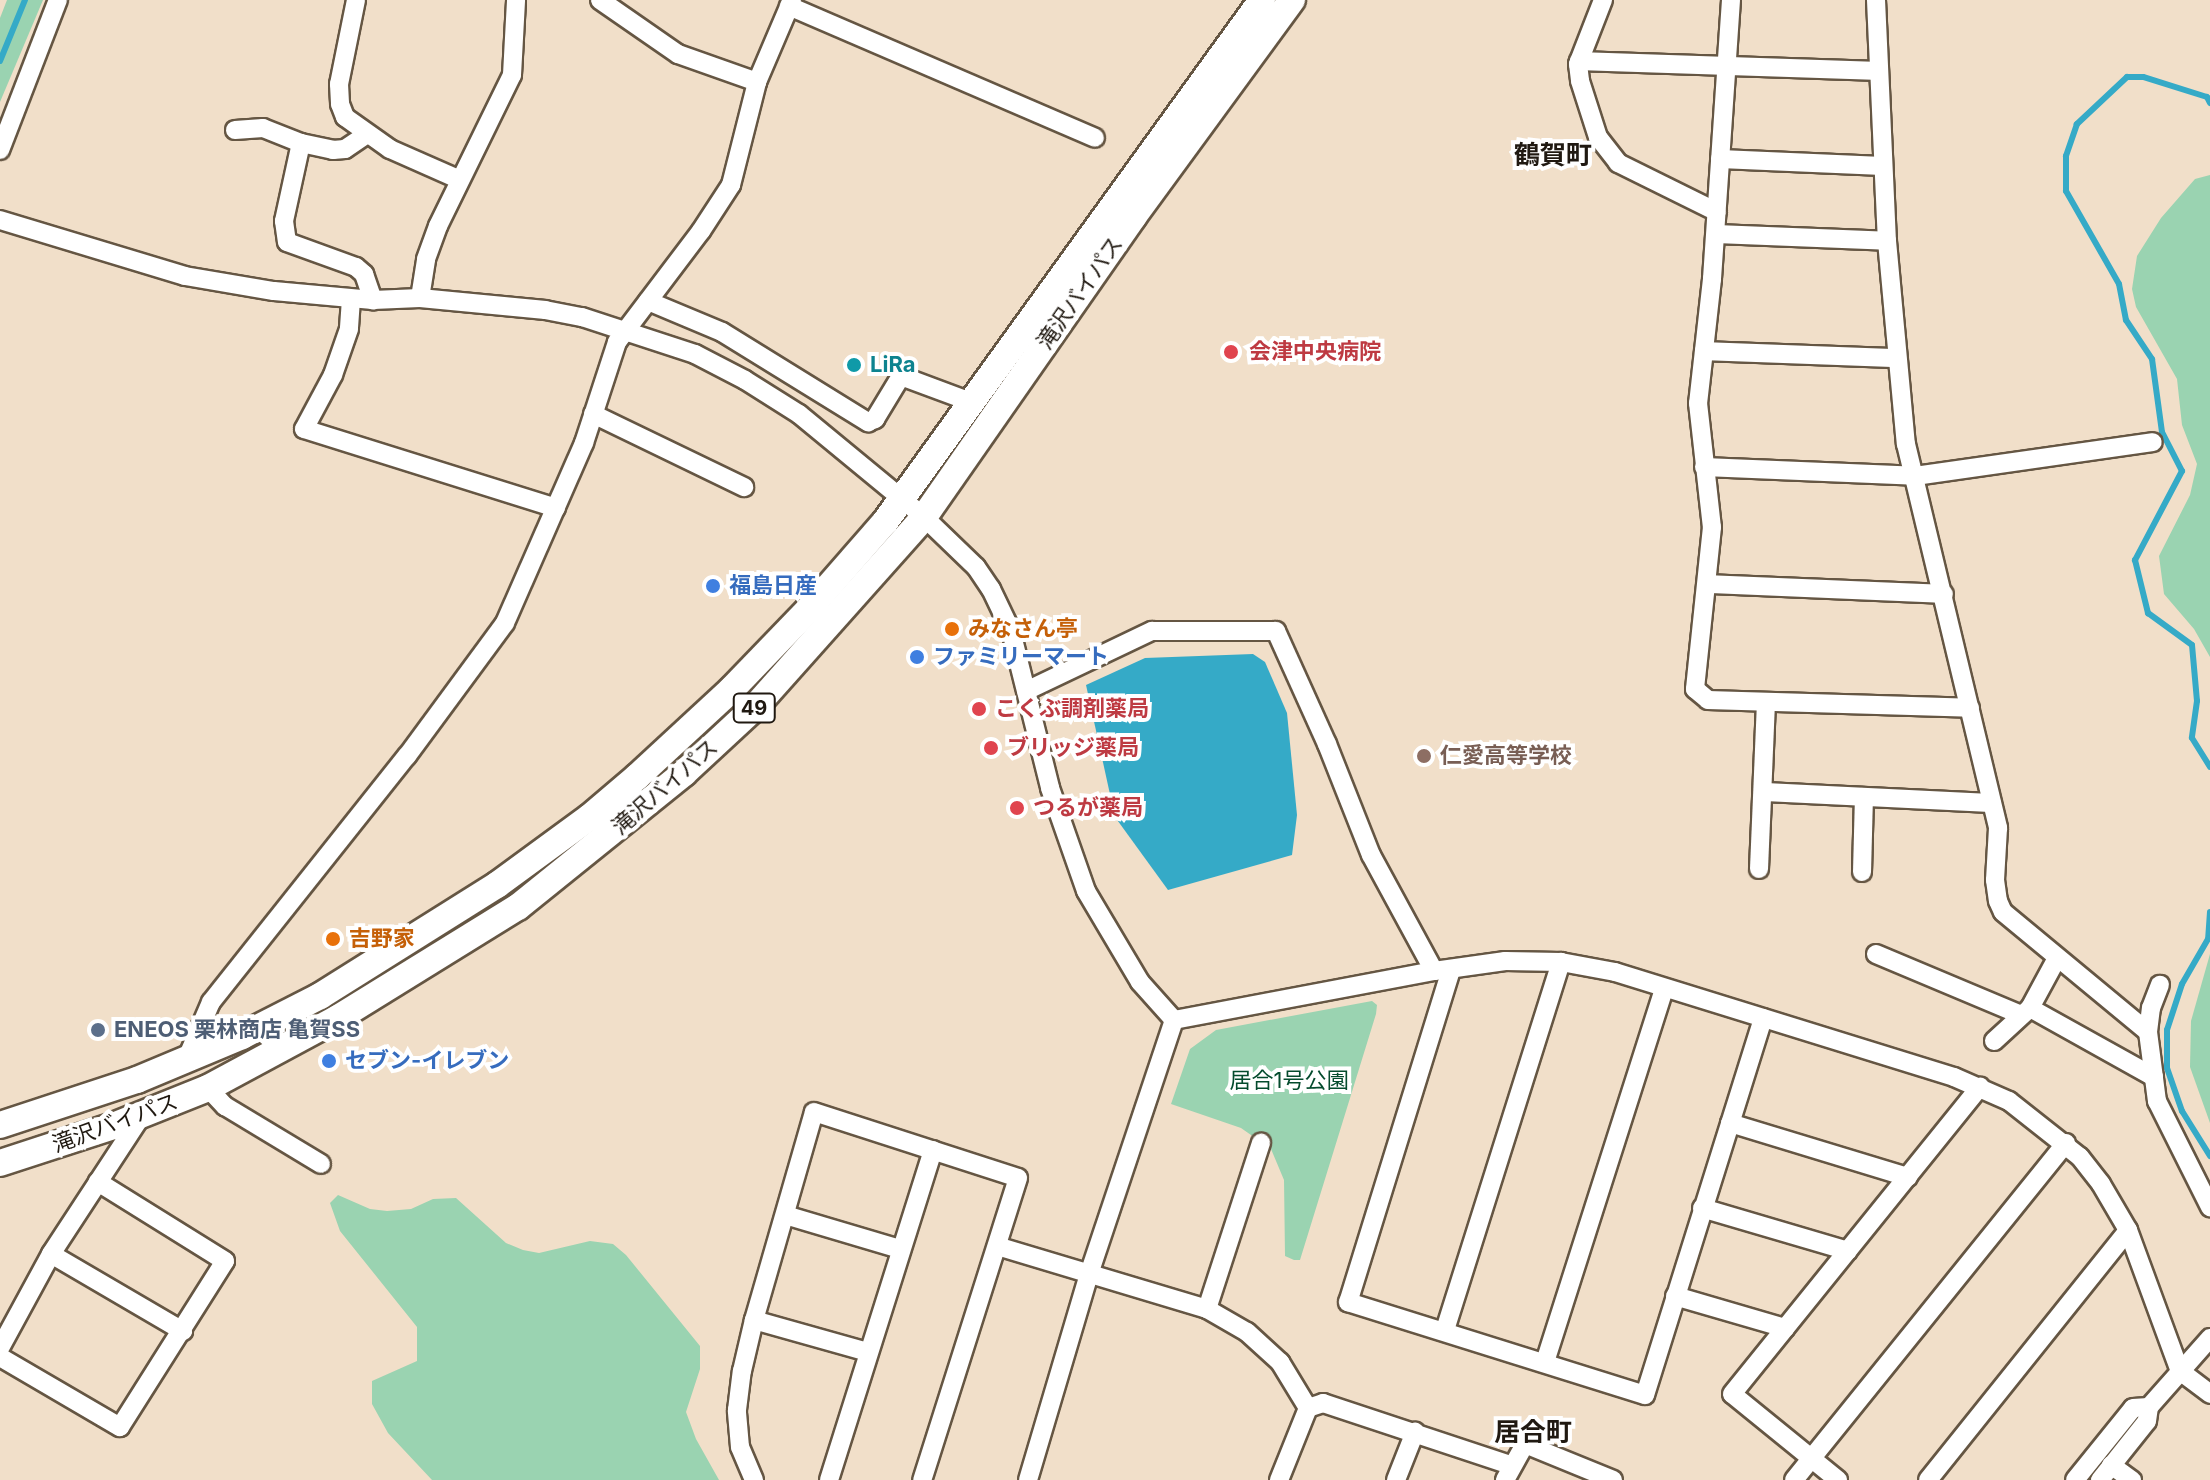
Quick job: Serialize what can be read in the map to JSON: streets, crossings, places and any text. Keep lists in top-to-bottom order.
{
  "streets": {
    "highway": ["滝沢バイパス", "49"]
  },
  "districts": ["鶴賀町", "居合町"],
  "parks": ["居合1号公園"],
  "places": [
    "会津中央病院",
    "LiRa",
    "福島日産",
    "みなさん亭",
    "ファミリーマート",
    "こくぶ調剤薬局",
    "ブリッジ薬局",
    "仁愛高等学校",
    "つるが薬局",
    "吉野家",
    "ENEOS 栗林商店 亀賀SS",
    "セブン-イレブン"
  ]
}
